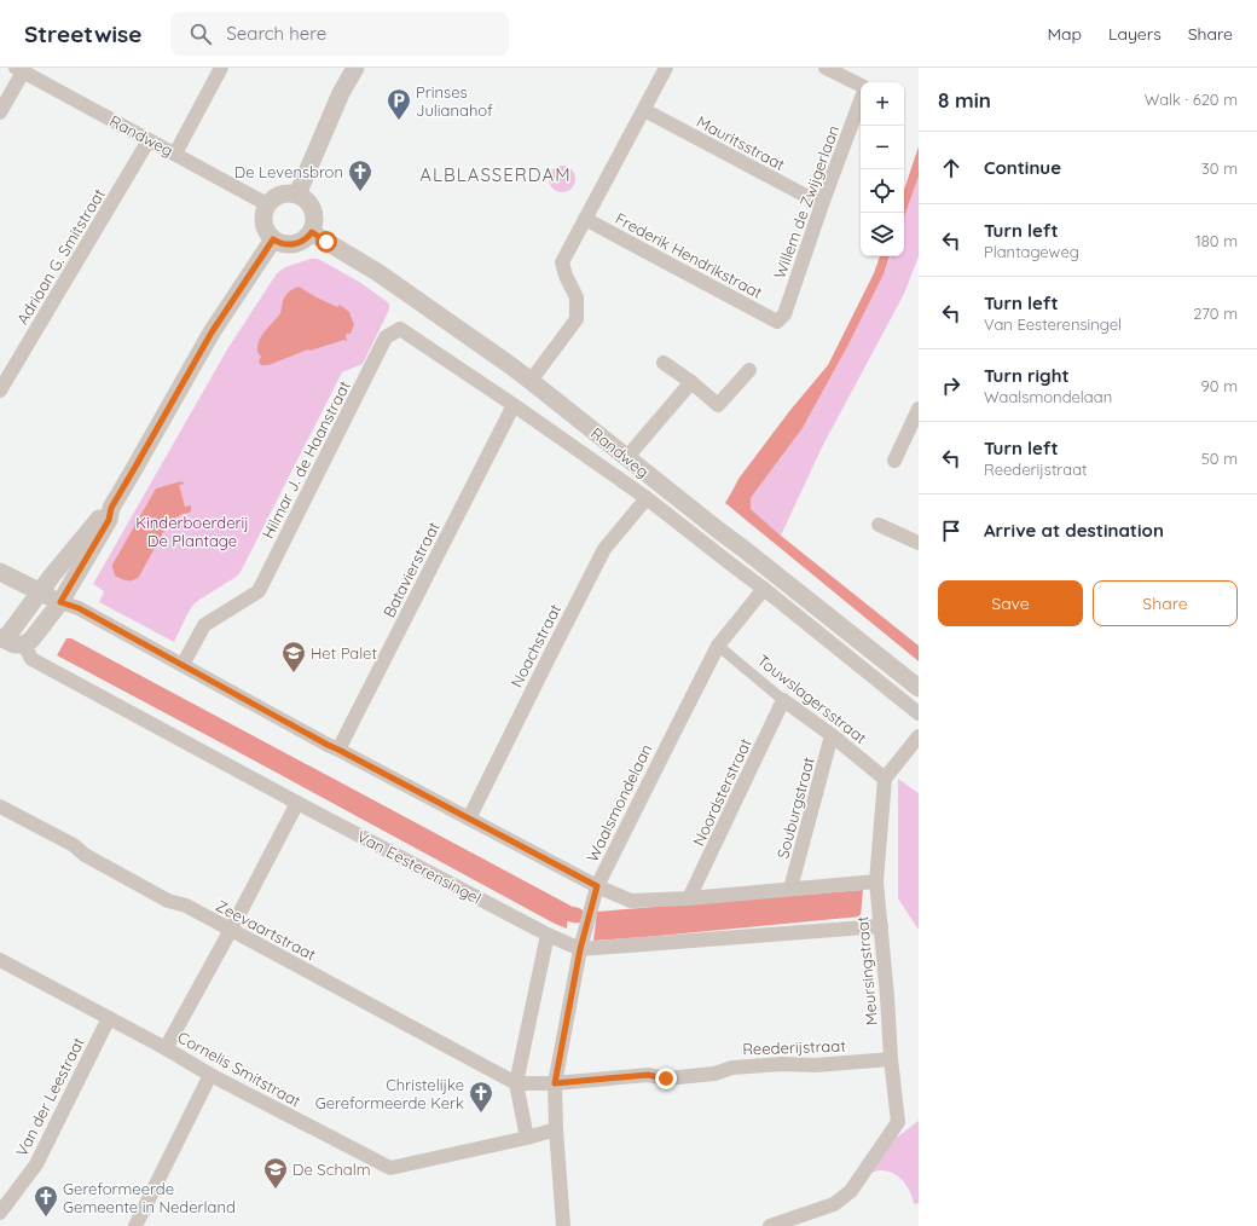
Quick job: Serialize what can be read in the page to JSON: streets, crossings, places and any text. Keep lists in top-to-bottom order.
{
  "streets": {
    "street": [
      "Randweg",
      "Mauritsstraat",
      "Willem de Zwijgerlaan",
      "Frederik Hendrikstraat",
      "Adriaan G. Smitstraat",
      "Hilmar J. de Haanstraat",
      "Batavierstraat",
      "Noachstraat",
      "Touwslagersstraat",
      "Noordsterstraat",
      "Waalsmondelaan",
      "Souburgstraat",
      "Van Eesterensingel",
      "Zeevaartstraat",
      "Meursingstraat",
      "Reederijstraat",
      "Cornelis Smitstraat",
      "Van der Leestraat"
    ]
  },
  "crossings": [
    ["Randweg", "Adriaan G. Smitstraat"],
    ["Randweg", "Hilmar J. de Haanstraat"],
    ["Randweg", "Batavierstraat"],
    ["Randweg", "Noachstraat"],
    ["Randweg", "Waalsmondelaan"],
    ["Mauritsstraat", "Willem de Zwijgerlaan"],
    ["Willem de Zwijgerlaan", "Frederik Hendrikstraat"],
    ["Touwslagersstraat", "Noordsterstraat"],
    ["Touwslagersstraat", "Waalsmondelaan"],
    ["Touwslagersstraat", "Souburgstraat"],
    ["Touwslagersstraat", "Meursingstraat"],
    ["Waalsmondelaan", "Van Eesterensingel"],
    ["Waalsmondelaan", "Reederijstraat"],
    ["Waalsmondelaan", "Cornelis Smitstraat"],
    ["Van Eesterensingel", "Meursingstraat"],
    ["Meursingstraat", "Reederijstraat"],
    ["Cornelis Smitstraat", "Van der Leestraat"]
  ],
  "districts": ["ALBLASSERDAM"],
  "parks": ["Kinderboerderij De Plantage"],
  "places": {
    "parking": ["Prinses Julianahof"],
    "church": ["De Levensbron", "Christelijke Gereformeerde Kerk", "Gereformeerde Gemeente in Nederland"],
    "school or university": ["Het Palet", "De Schalm"]
  },
  "page": {
    "header": "Streetwise",
    "search": "Search here",
    "nav": ["Map", "Layers", "Share"],
    "heading": ["8 min", "Walk · 620 m"],
    "map_buttons": ["+", "−"],
    "list": [
      ["Continue", "30 m"],
      ["Turn left", "Plantageweg", "180 m"],
      ["Turn left", "Van Eesterensingel", "270 m"],
      ["Turn right", "Waalsmondelaan", "90 m"],
      ["Turn left", "Reederijstraat", "50 m"],
      "Arrive at destination"
    ],
    "buttons": ["Save", "Share"]
  }
}
